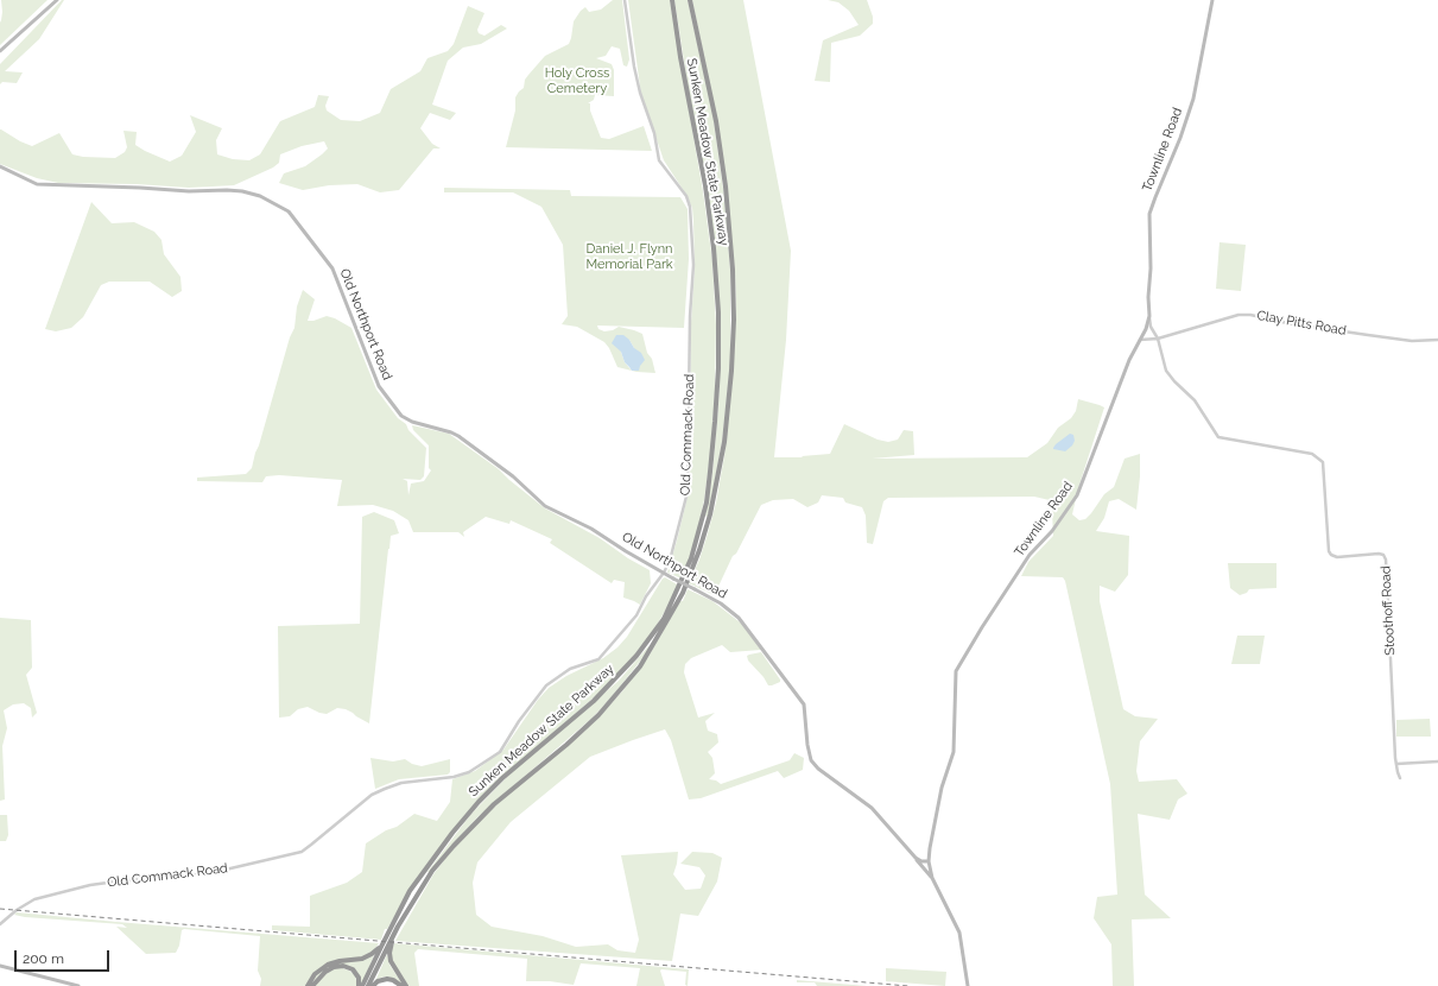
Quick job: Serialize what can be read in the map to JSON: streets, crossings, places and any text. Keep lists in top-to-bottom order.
{
  "streets": {
    "highway": ["Sunken Meadow State Parkway"],
    "main road": ["Townline Road", "Old Northport Road"],
    "street": ["Clay Pitts Road", "Old Commack Road", "Stoothoff Road"]
  },
  "crossings": [
    ["Townline Road", "Clay Pitts Road"],
    ["Townline Road", "Old Northport Road"],
    ["Townline Road", "Stoothoff Road"],
    ["Clay Pitts Road", "Stoothoff Road"],
    ["Old Northport Road", "Old Commack Road"]
  ],
  "parks": ["Holy Cross Cemetery", "Daniel J. Flynn Memorial Park"],
  "scale_bar": "200 m"
}
